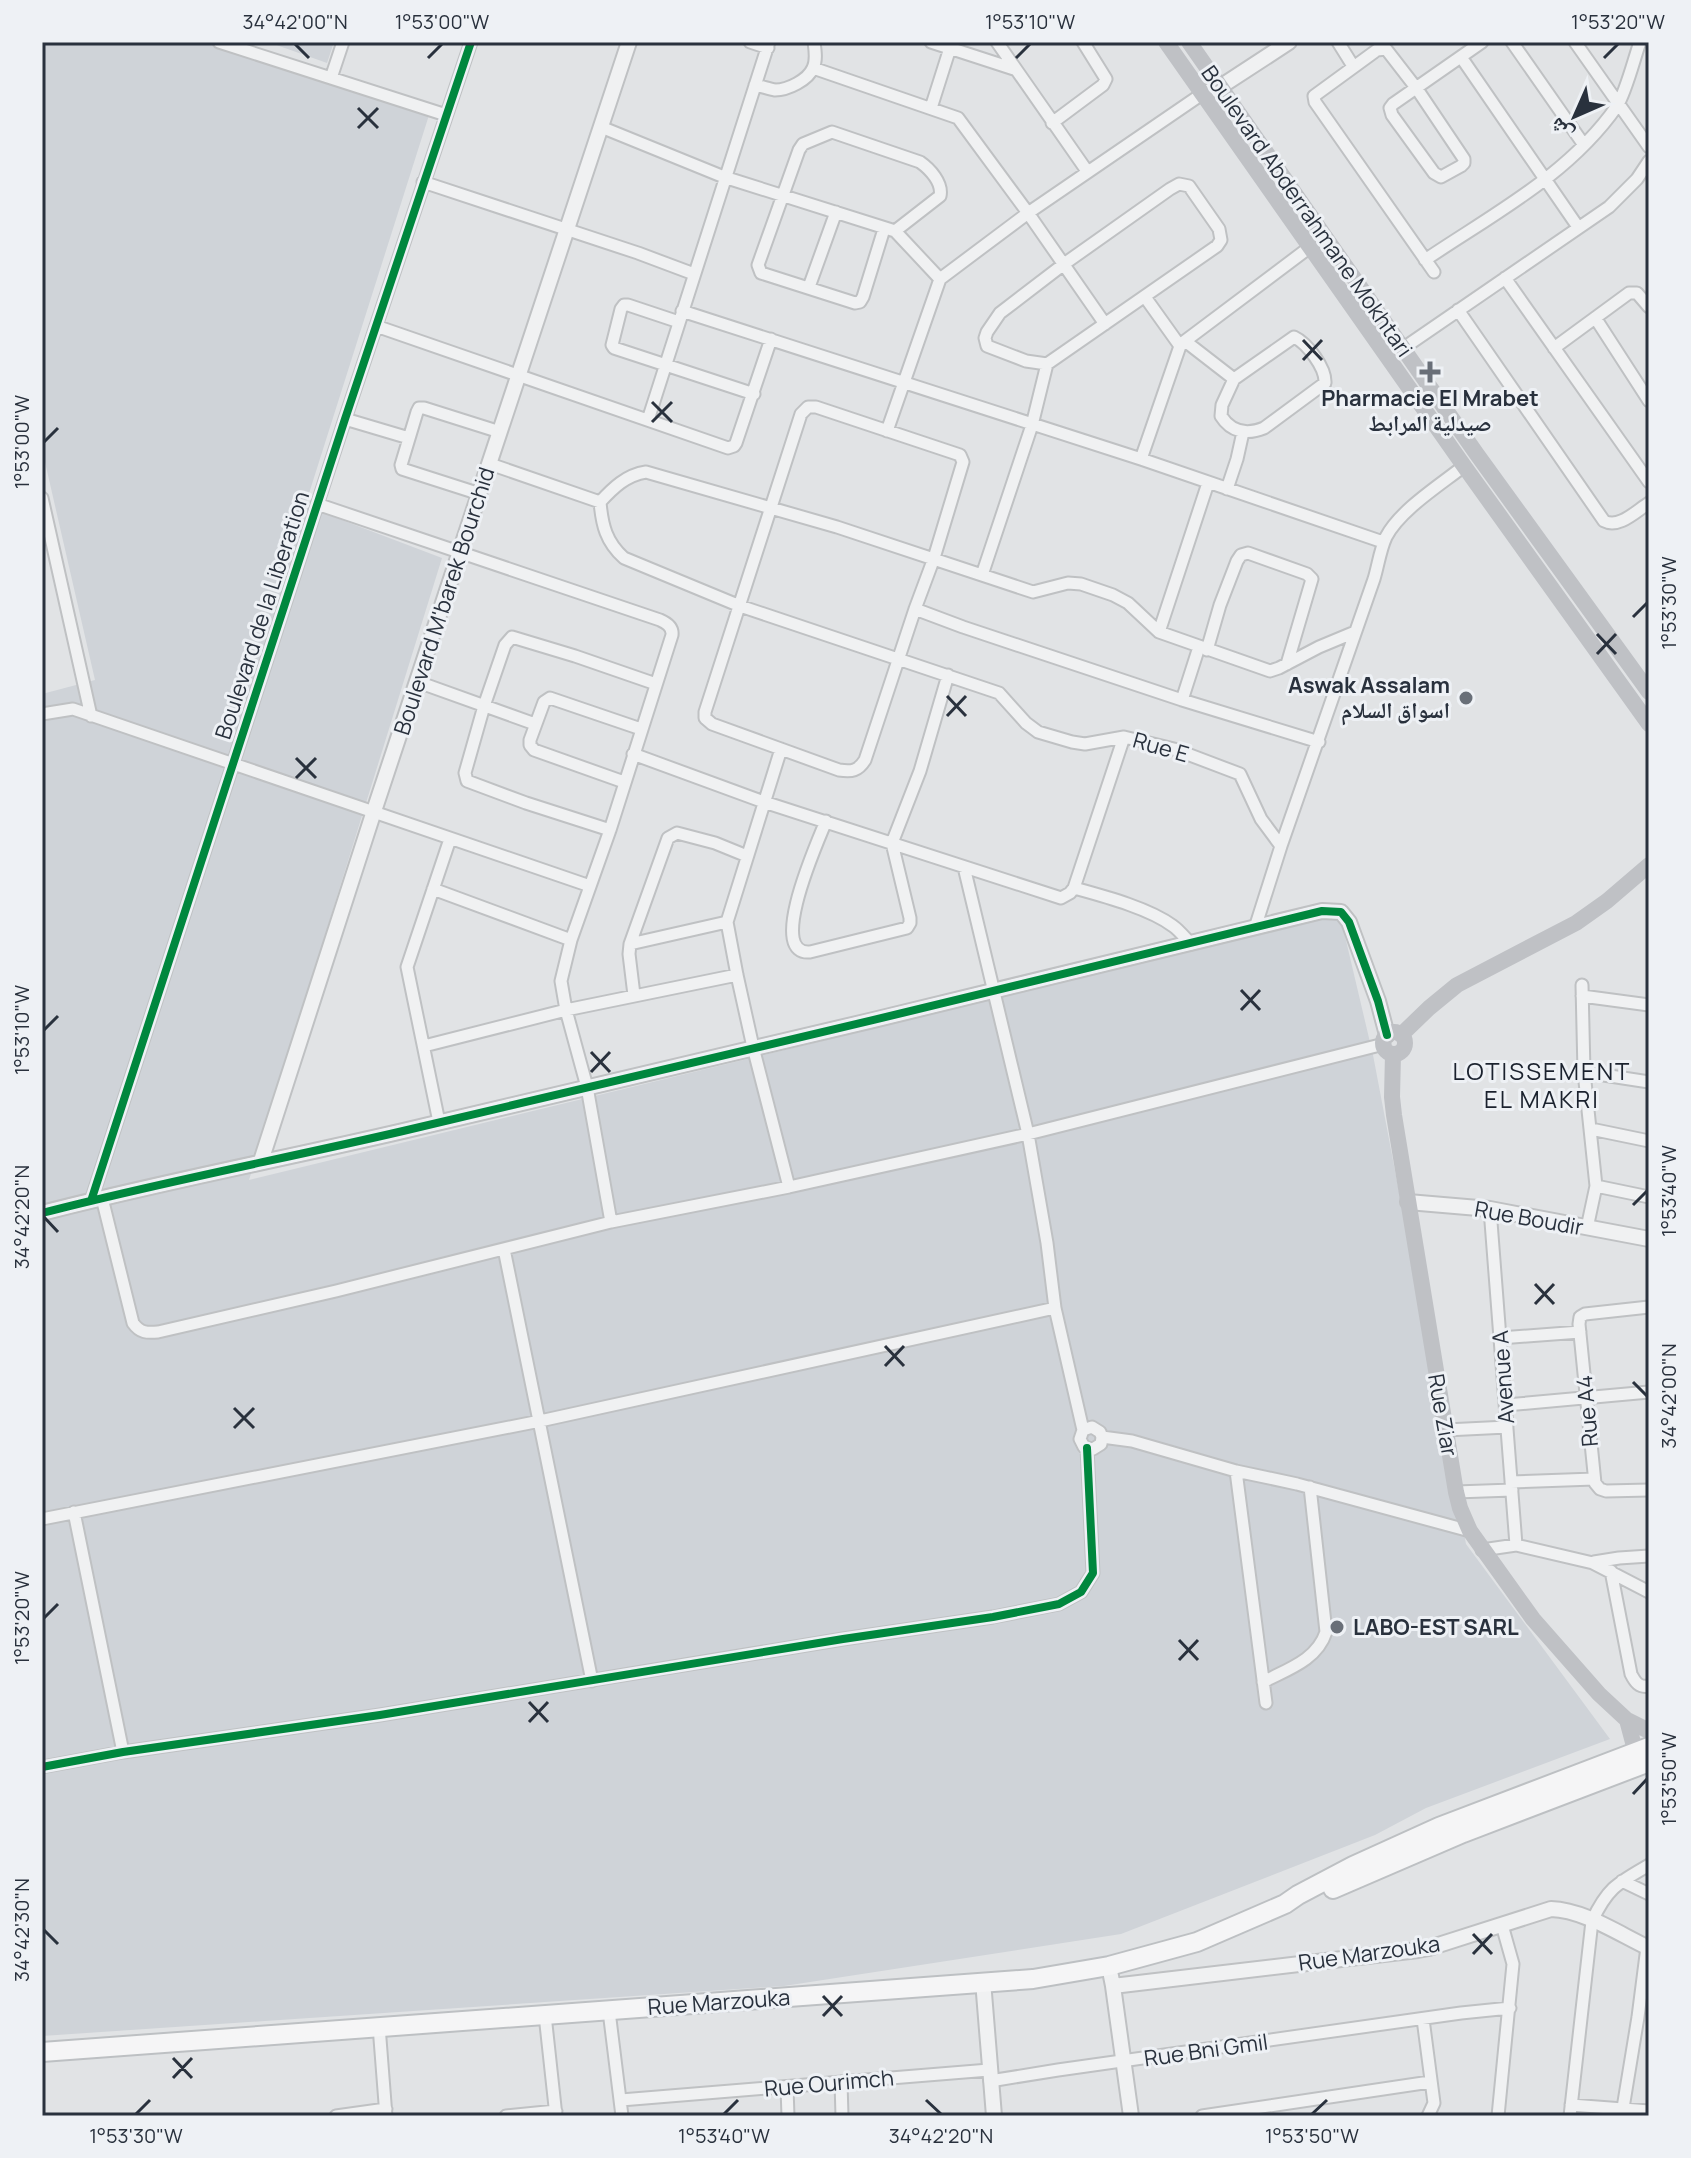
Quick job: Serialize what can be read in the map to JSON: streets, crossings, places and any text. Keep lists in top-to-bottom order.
{
  "streets": {
    "main road": ["Boulevard Abderrahmane Mokhtari", "Rue Ziar", "Rue Marzouka"],
    "street": [
      "Boulevard M'barek Bourchid",
      "Boulevard de la Liberation",
      "Rue E",
      "Rue Boudir",
      "Avenue A",
      "Rue A4",
      "Rue Bni Gmil",
      "Rue Ourimch"
    ]
  },
  "crossings": [
    ["Rue Boudir", "Avenue A"],
    ["Rue Boudir", "Rue Ziar"],
    ["Rue Bni Gmil", "Rue Ourimch"]
  ],
  "districts": ["LOTISSEMENT EL MAKRI"],
  "places": {
    "health": ["Pharmacie El Mrabet صيدلية المرابط"],
    "other": ["Aswak Assalam اسواق السلام", "LABO-EST SARL"]
  },
  "north": "bottom left",
  "coordinates": [
    "34°42'00\"N",
    "1°53'00\"W",
    "1°53'10\"W",
    "1°53'20\"W",
    "1°53'30\"W",
    "1°53'40\"W",
    "34°42'20\"N",
    "1°53'50\"W",
    "34°42'30\"N"
  ]
}
